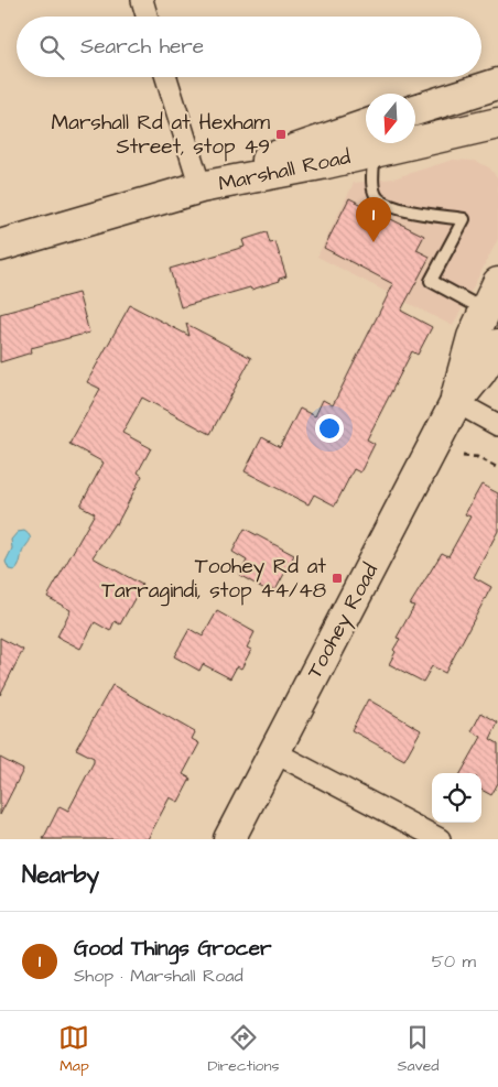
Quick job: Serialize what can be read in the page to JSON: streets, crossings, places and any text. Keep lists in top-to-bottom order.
{
  "streets": {
    "main road": ["Marshall Road", "Toohey Road"]
  },
  "places": {
    "transit": ["Marshall Rd at Hexham Street, stop 49", "Toohey Rd at Tarragindi, stop 44/48"]
  },
  "north": "bottom",
  "page": {
    "search": "Search here",
    "pins": "1",
    "heading": "Nearby",
    "list": [
      {
        "mark": "1",
        "name": "Good Things Grocer",
        "note": "Shop · Marshall Road",
        "value": "50 m"
      }
    ],
    "nav": ["Map", "Directions", "Saved"]
  }
}
